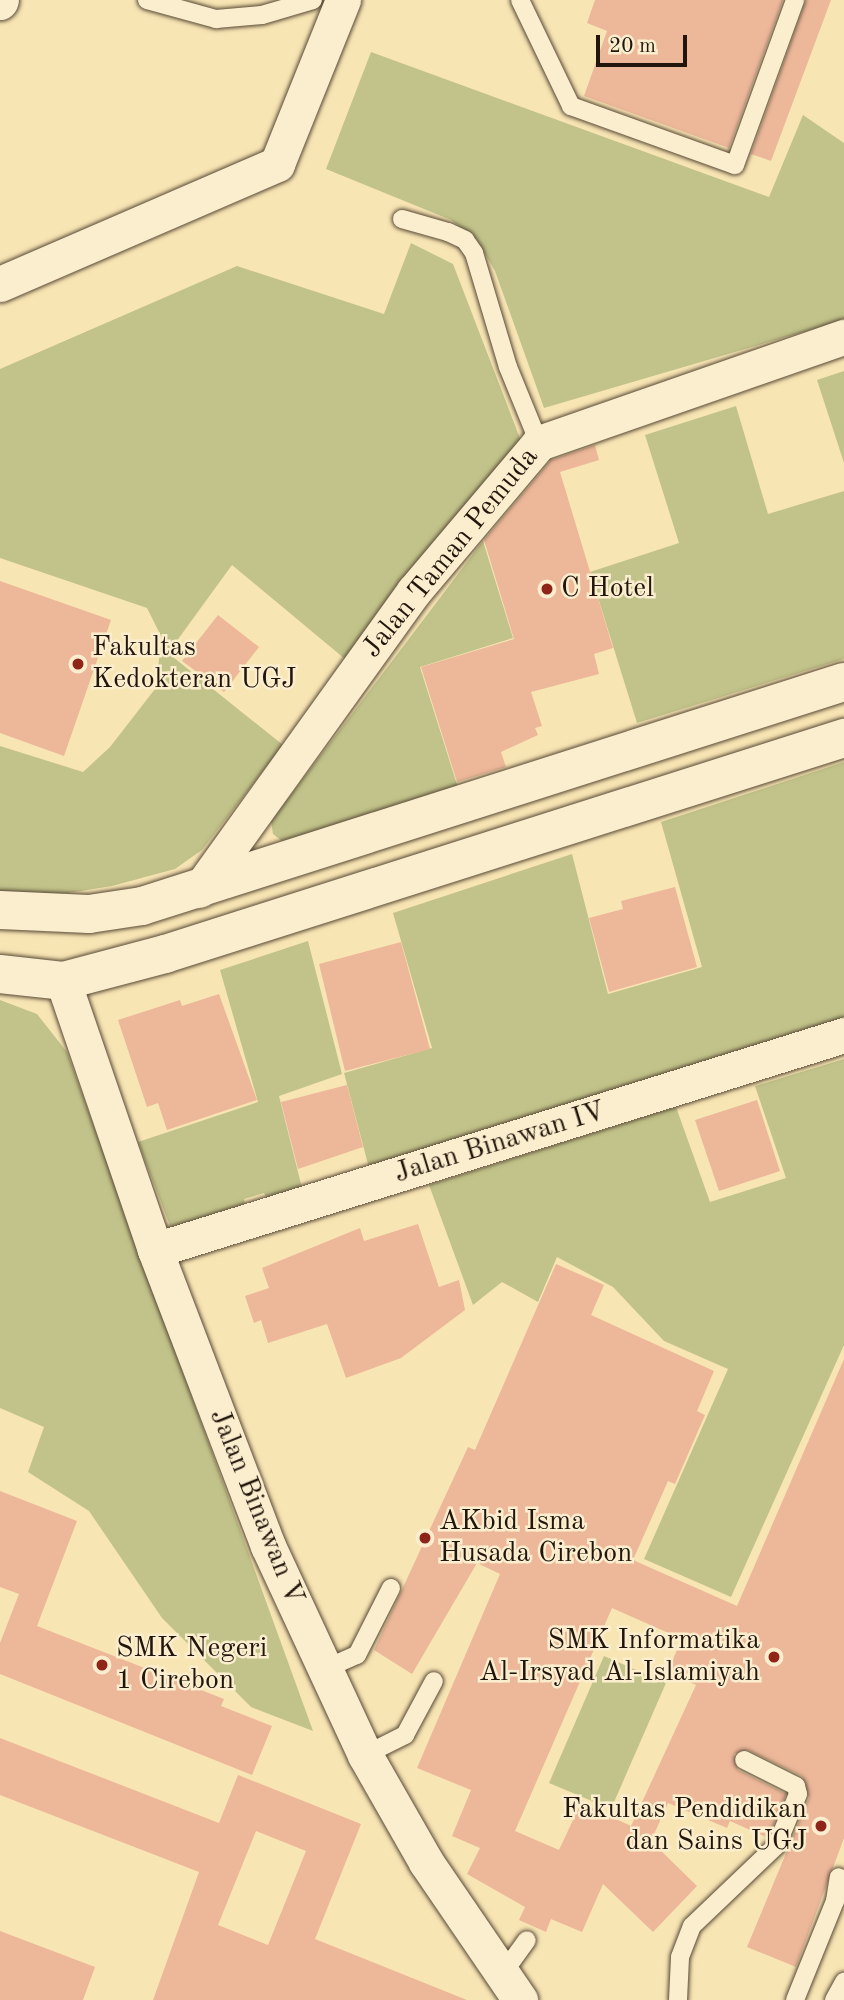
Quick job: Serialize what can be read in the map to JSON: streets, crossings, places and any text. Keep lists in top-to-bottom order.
{
  "streets": {
    "street": ["Jalan Taman Pemuda", "Jalan Binawan IV", "Jalan Binawan V"]
  },
  "crossings": [
    ["Jalan Binawan IV", "Jalan Binawan V"]
  ],
  "places": [
    "C Hotel",
    "Fakultas Kedokteran UGJ",
    "AKbid Isma Husada Cirebon",
    "SMK Informatika Al-Irsyad Al-Islamiyah",
    "SMK Negeri 1 Cirebon",
    "Fakultas Pendidikan dan Sains UGJ"
  ],
  "scale_bar": "20 m"
}
